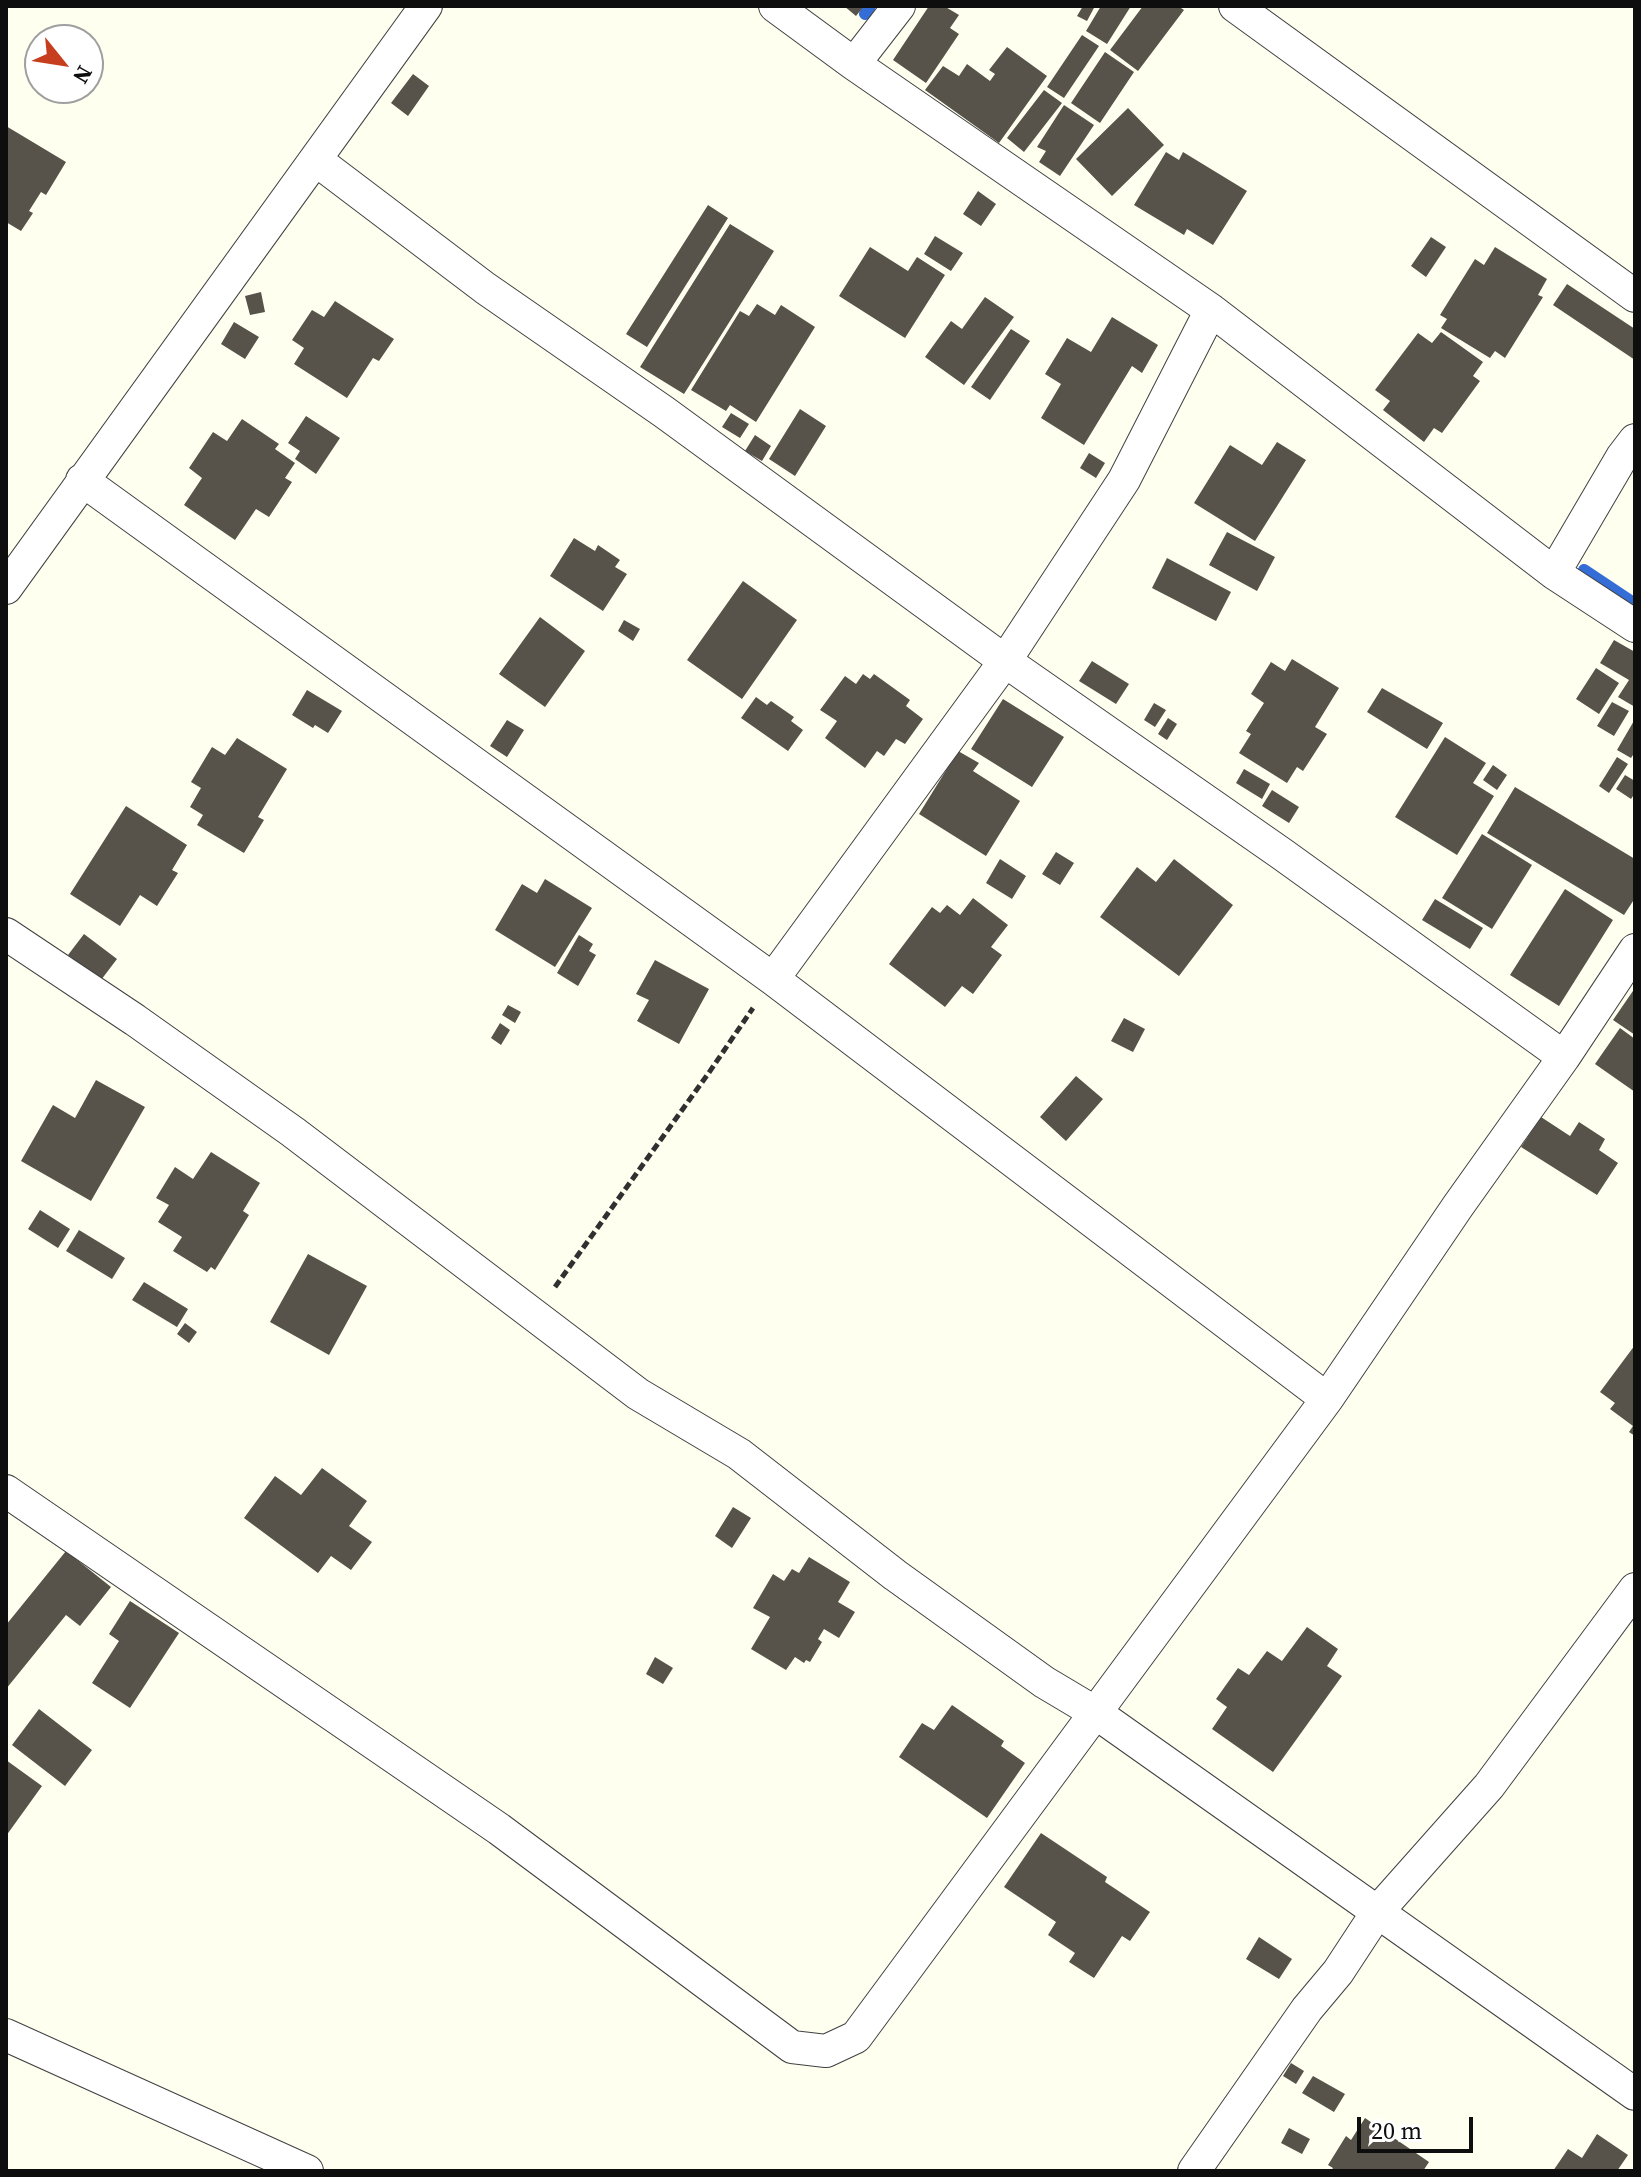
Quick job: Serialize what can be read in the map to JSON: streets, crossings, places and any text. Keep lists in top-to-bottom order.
{
  "scale_bar": "20 m",
  "north": "bottom right"
}
